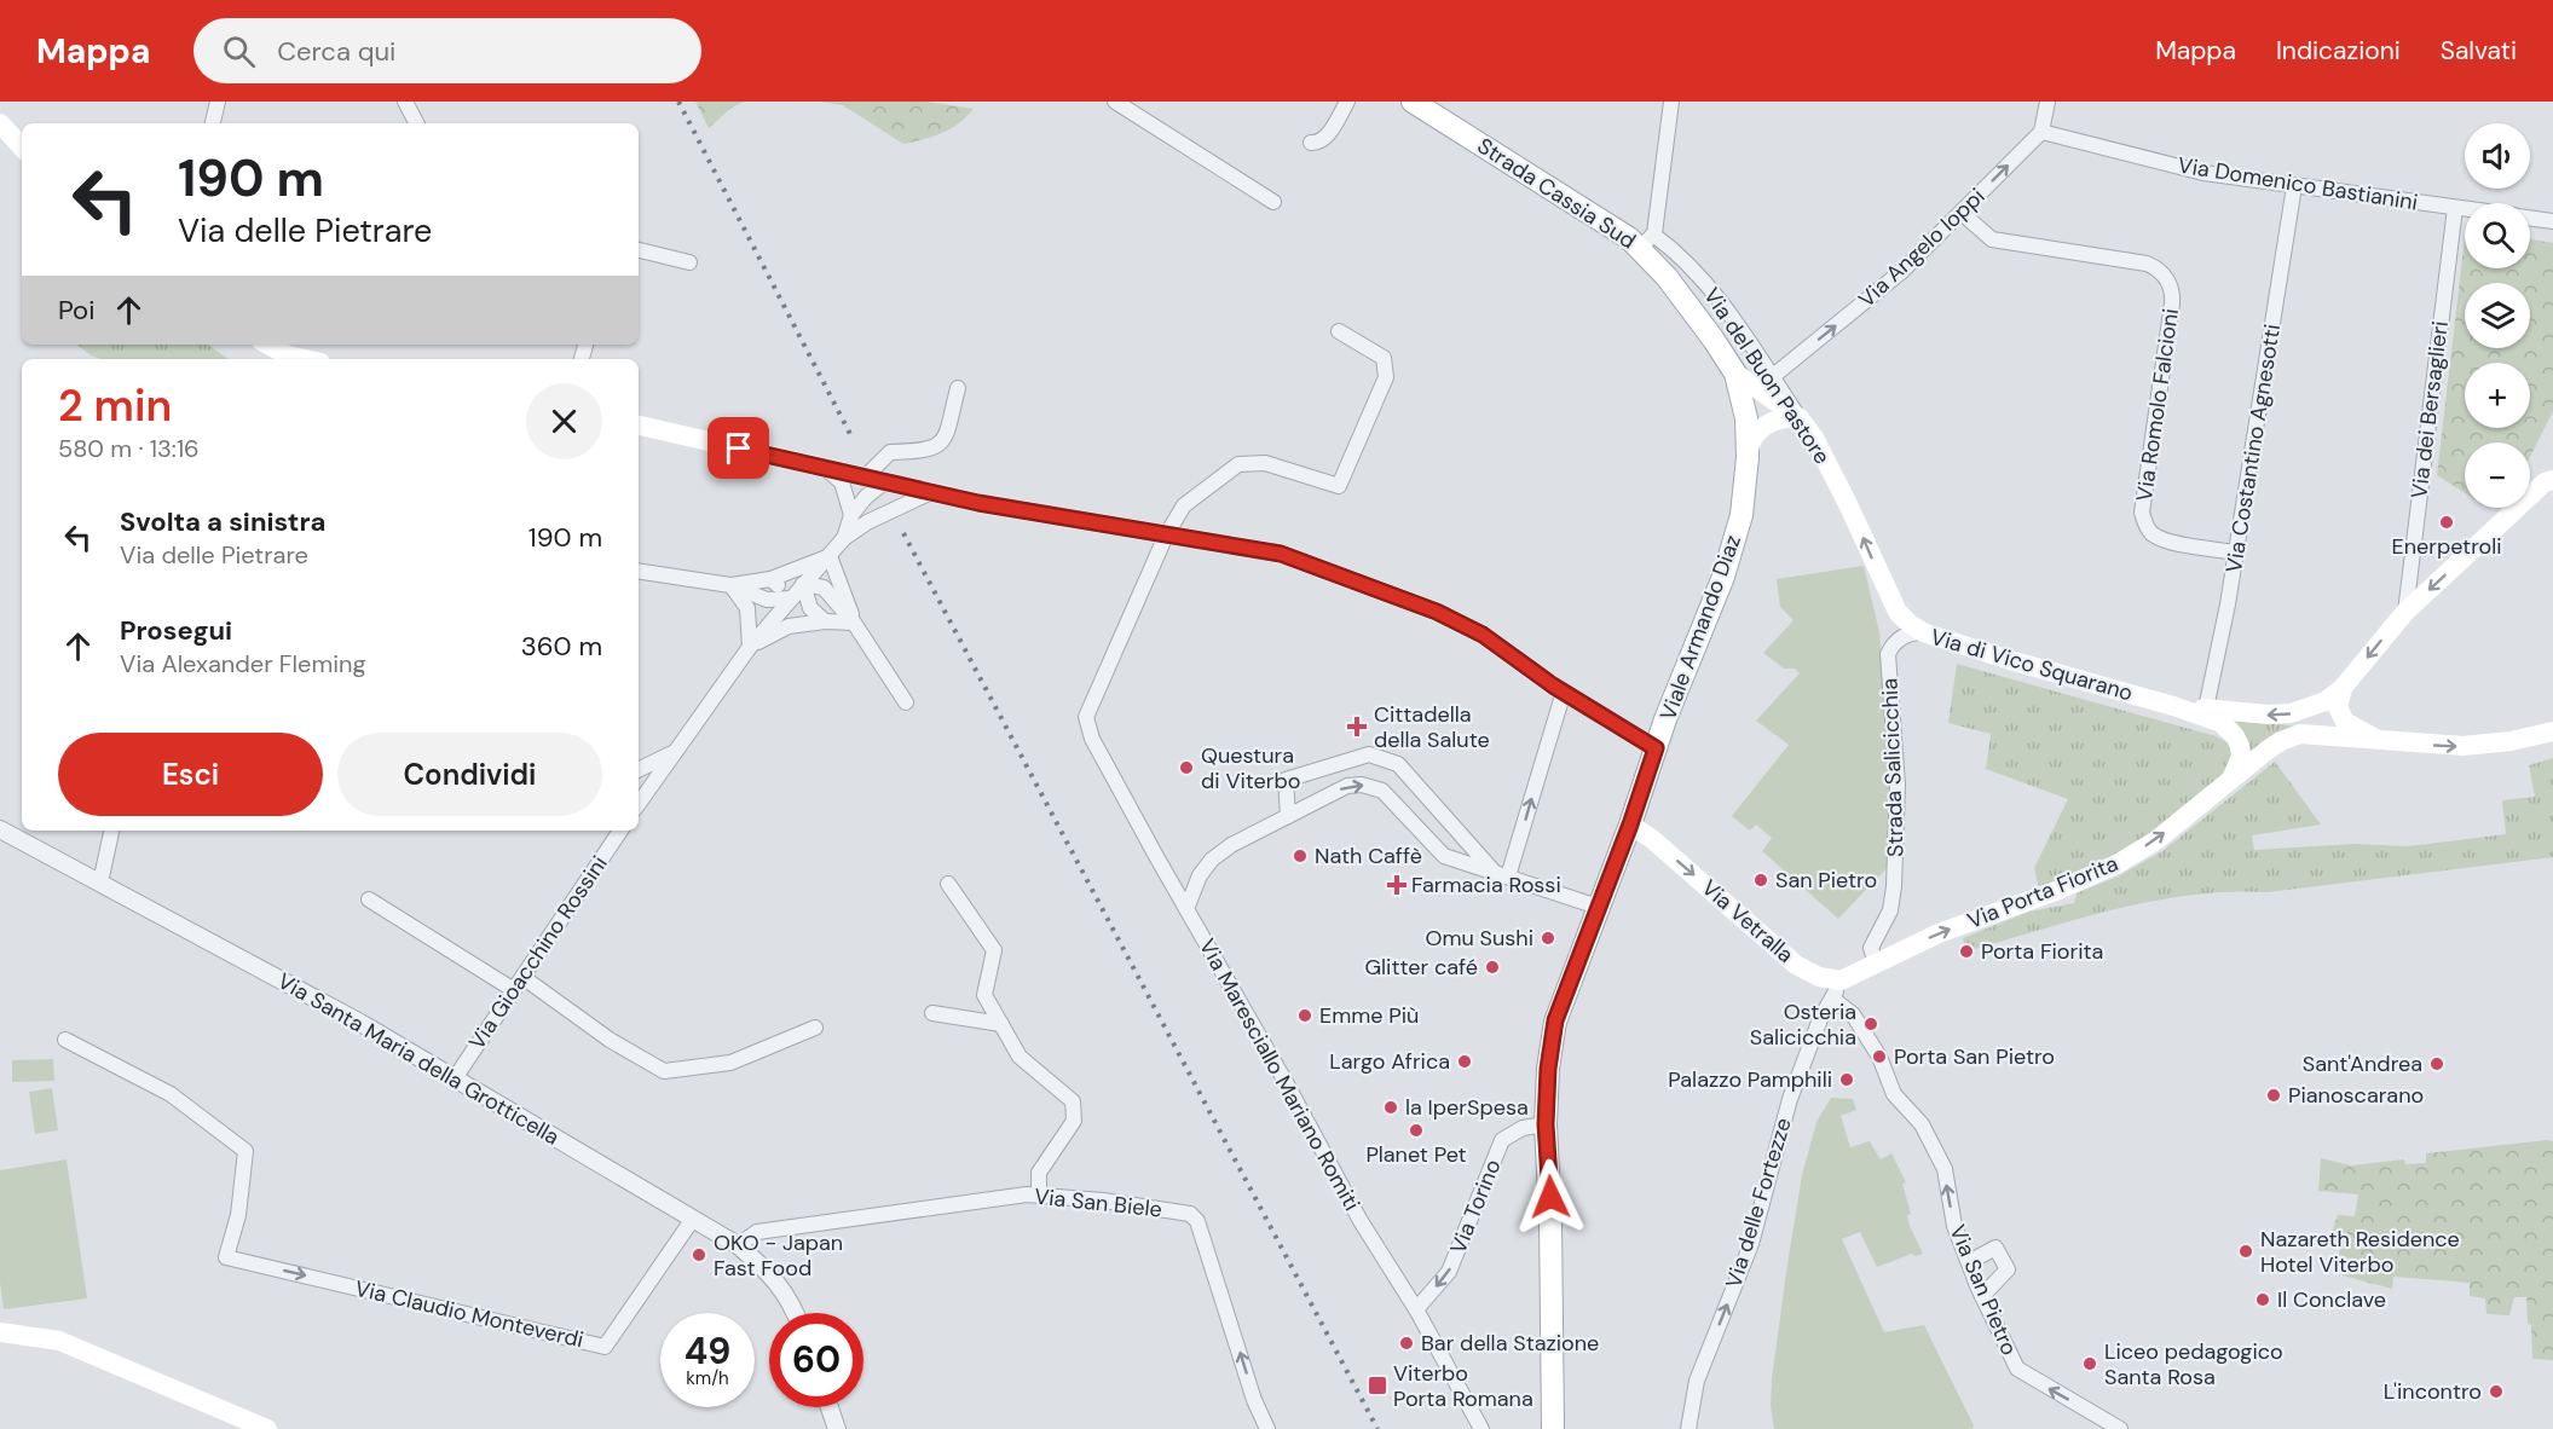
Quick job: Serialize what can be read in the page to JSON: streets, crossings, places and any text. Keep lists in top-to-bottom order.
{
  "streets": {
    "main road": [
      "Strada Cassia Sud",
      "Via del Buon Pastore",
      "Viale Armando Diaz",
      "Via di Vico Squarano",
      "Via Porta Fiorita",
      "Via Vetralla"
    ],
    "street": [
      "Via Domenico Bastianini",
      "Via Angelo Ioppi",
      "Via Romolo Falcioni",
      "Via dei Bersaglieri",
      "Via Costantino Agnesotti",
      "Strada Salicicchia",
      "Via Gioacchino Rossini",
      "Via Santa Maria della Grotticella",
      "Via Maresciallo Mariano Romiti",
      "Via San Biele",
      "Via delle Fortezze",
      "Via Torino",
      "Via San Pietro",
      "Via Claudio Monteverdi"
    ]
  },
  "crossings": [
    ["Via Domenico Bastianini", "Via Angelo Ioppi"],
    ["Via Domenico Bastianini", "Via dei Bersaglieri"],
    ["Via Domenico Bastianini", "Via Costantino Agnesotti"],
    ["Strada Cassia Sud", "Via del Buon Pastore"],
    ["Strada Cassia Sud", "Viale Armando Diaz"],
    ["Via Angelo Ioppi", "Via del Buon Pastore"],
    ["Via Angelo Ioppi", "Via Romolo Falcioni"],
    ["Via del Buon Pastore", "Via di Vico Squarano"],
    ["Via Romolo Falcioni", "Via Costantino Agnesotti"],
    ["Viale Armando Diaz", "Via Vetralla"],
    ["Viale Armando Diaz", "Via Torino"],
    ["Via di Vico Squarano", "Strada Salicicchia"],
    ["Strada Salicicchia", "Via Porta Fiorita"],
    ["Via Vetralla", "Via delle Fortezze"],
    ["Via Vetralla", "Via San Pietro"],
    ["Via Gioacchino Rossini", "Via Santa Maria della Grotticella"],
    ["Via Santa Maria della Grotticella", "Via San Biele"],
    ["Via Santa Maria della Grotticella", "Via Claudio Monteverdi"],
    ["Via Maresciallo Mariano Romiti", "Via Torino"],
    ["Via delle Fortezze", "Via San Pietro"]
  ],
  "one_way": [
    "Via Angelo Ioppi",
    "Via del Buon Pastore",
    "Via Porta Fiorita",
    "Via Vetralla",
    "Via San Biele",
    "Via delle Fortezze",
    "Via Torino",
    "Via San Pietro"
  ],
  "places": {
    "other": [
      "Enerpetroli",
      "Questura di Viterbo",
      "Nath Caffè",
      "San Pietro",
      "Omu Sushi",
      "Porta Fiorita",
      "Glitter café",
      "Emme Più",
      "Osteria Salicicchia",
      "Porta San Pietro",
      "Largo Africa",
      "Sant'Andrea",
      "Palazzo Pamphili",
      "Pianoscarano",
      "la IperSpesa",
      "Planet Pet",
      "Nazareth Residence Hotel Viterbo",
      "OKO - Japan Fast Food",
      "Il Conclave",
      "Bar della Stazione",
      "Liceo pedagogico Santa Rosa",
      "L'incontro"
    ],
    "health": ["Cittadella della Salute", "Farmacia Rossi"],
    "transit": ["Viterbo Porta Romana"]
  },
  "page": {
    "header": "Mappa",
    "search": "Cerca qui",
    "nav": ["Mappa", "Indicazioni", "Salvati"],
    "map_buttons": ["+", "−"],
    "turn": ["190 m", "Via delle Pietrare"],
    "then": "Poi",
    "heading": ["2 min", "580 m · 13:16"],
    "list": [
      {
        "name": "Svolta a sinistra",
        "note": "Via delle Pietrare",
        "value": "190 m"
      },
      {
        "name": "Prosegui",
        "note": "Via Alexander Fleming",
        "value": "360 m"
      }
    ],
    "buttons": ["Esci", "Condividi"],
    "speed": "49 km/h",
    "limit": "60"
  }
}
